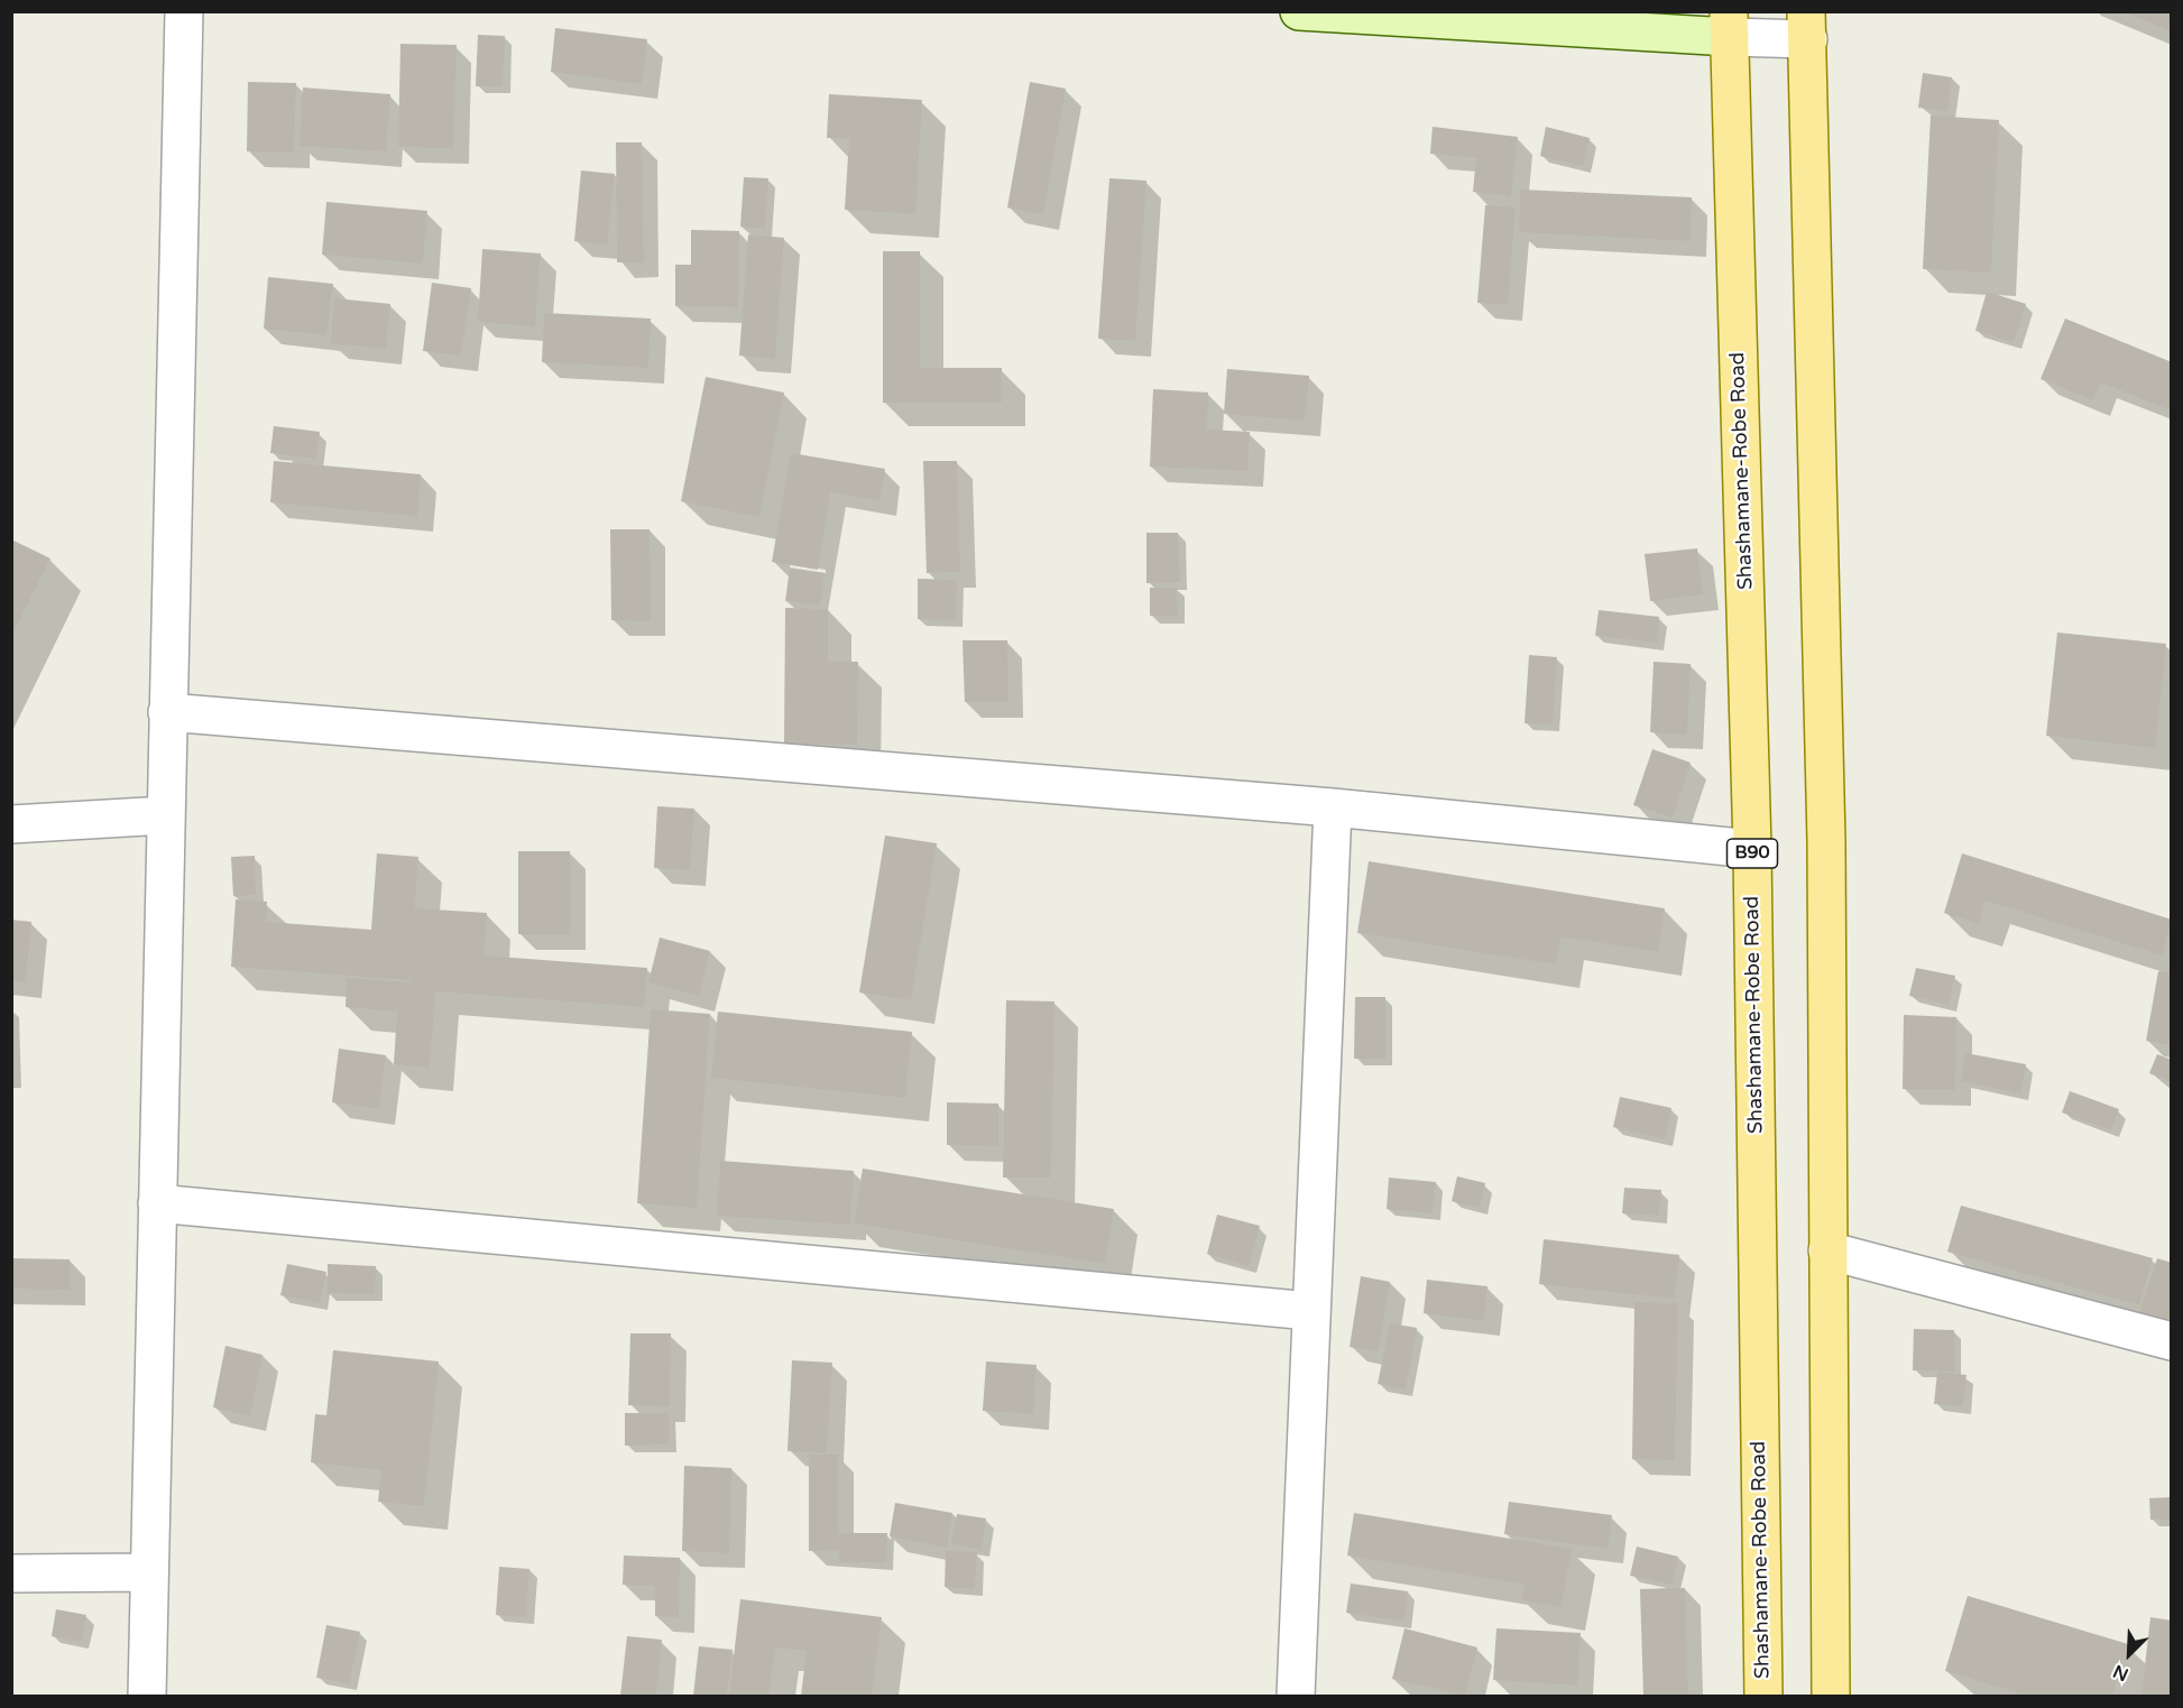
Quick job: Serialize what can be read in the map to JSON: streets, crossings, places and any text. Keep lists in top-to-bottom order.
{
  "streets": {
    "main road": ["Shashamane-Robe Road", "B90"]
  },
  "north": "bottom left"
}
